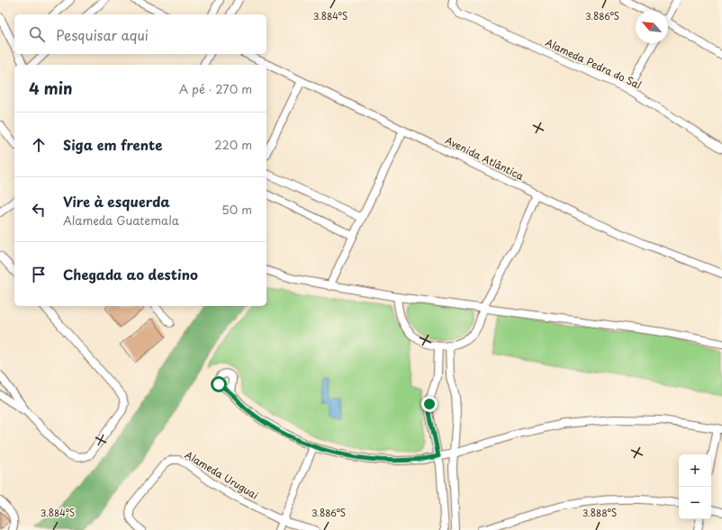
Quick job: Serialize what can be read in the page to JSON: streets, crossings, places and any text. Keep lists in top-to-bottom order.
{
  "streets": {
    "street": ["Alameda Pedra do Sal", "Avenida Atlântica", "Alameda Uruguai"]
  },
  "north": "top left",
  "page": {
    "search": "Pesquisar aqui",
    "heading": ["4 min", "A pé · 270 m"],
    "list": [
      ["Siga em frente", "220 m"],
      ["Vire à esquerda", "Alameda Guatemala", "50 m"],
      "Chegada ao destino"
    ],
    "map_buttons": ["+", "−"]
  },
  "coordinates": ["3.884°S", "3.886°S", "3.888°S"]
}
